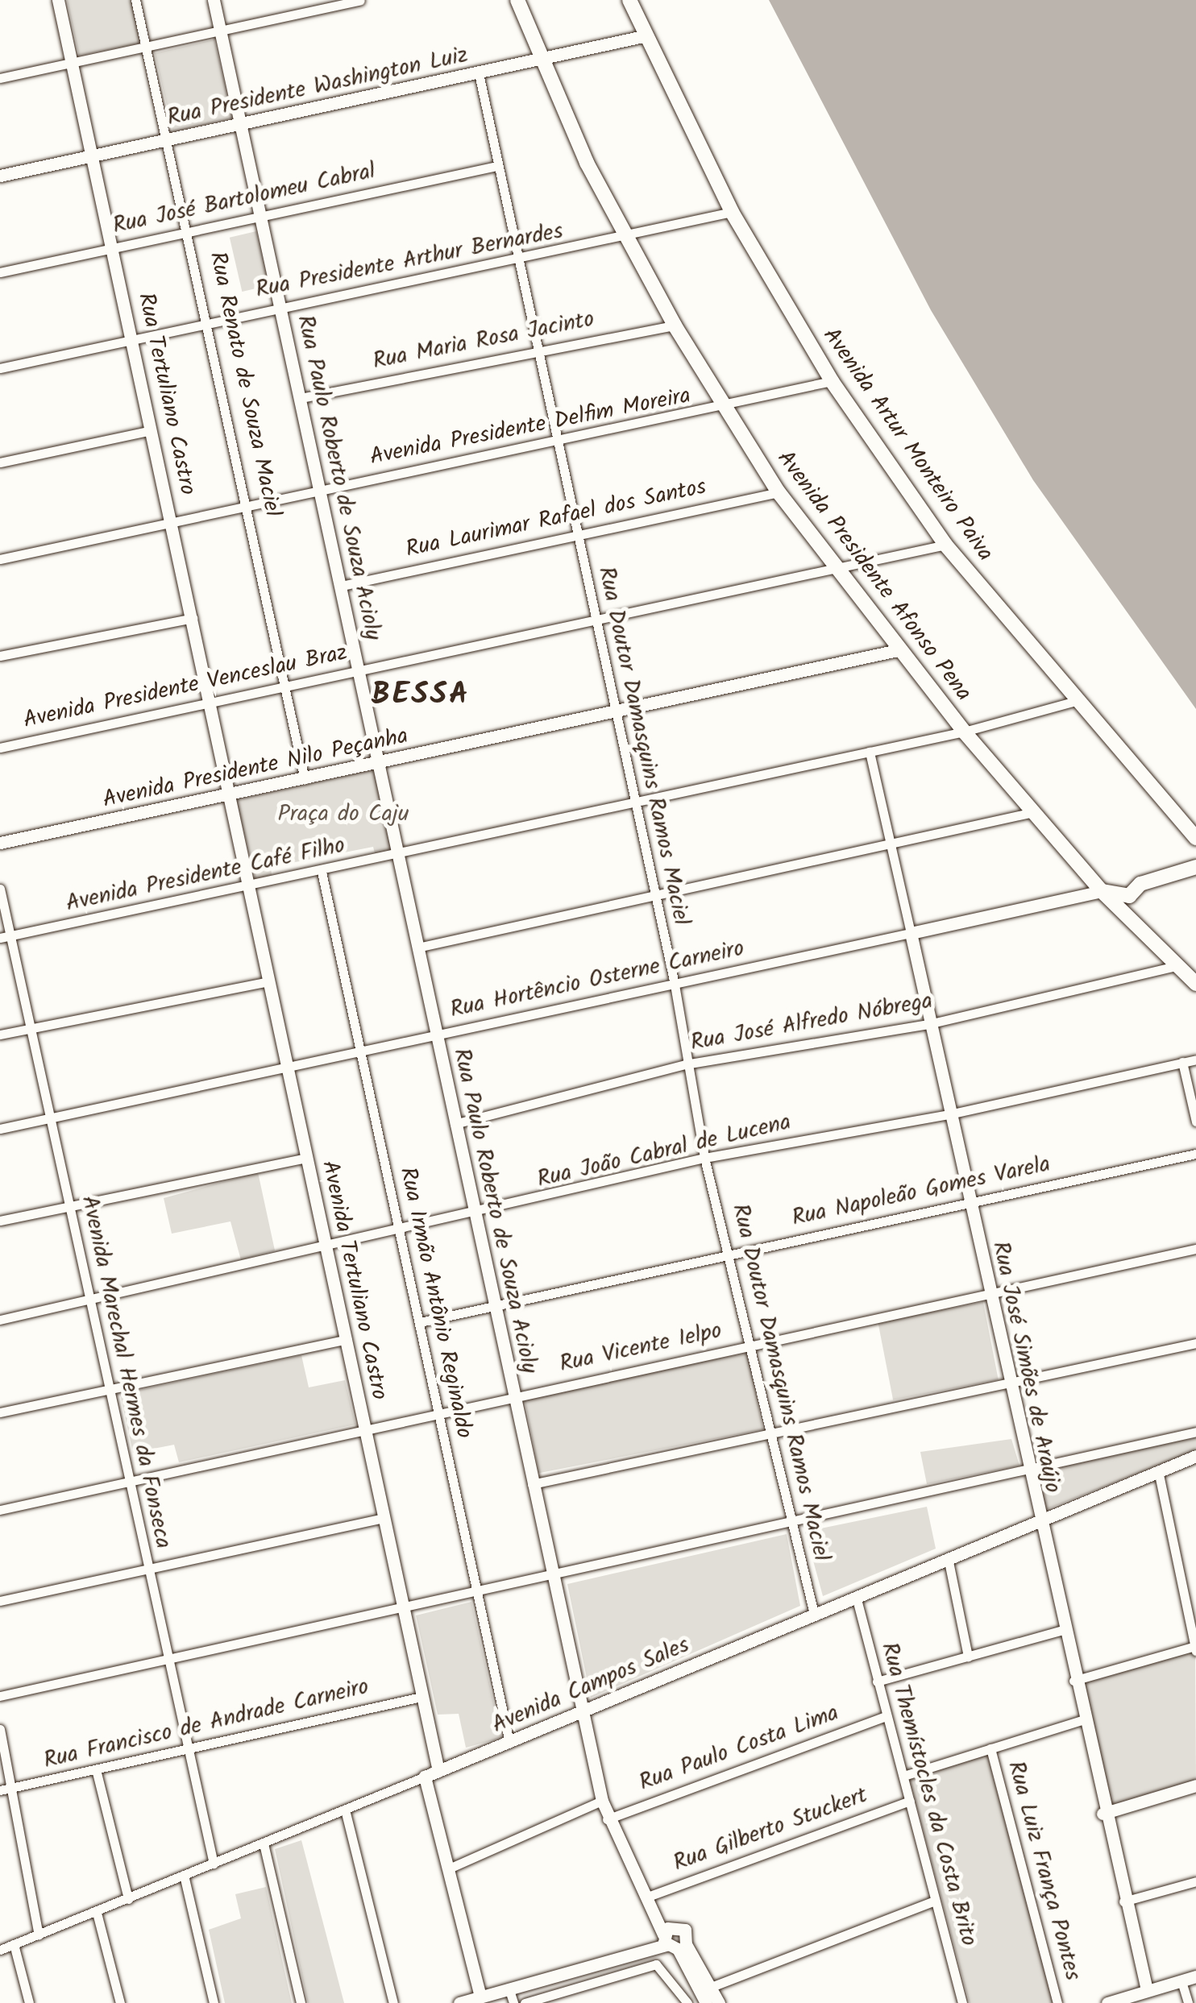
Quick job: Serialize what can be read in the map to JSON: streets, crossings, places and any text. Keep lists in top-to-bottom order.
{
  "streets": {
    "main road": ["Avenida Artur Monteiro Paiva", "Avenida Presidente Afonso Pena", "Rua Hortêncio Osterne Carneiro"],
    "street": [
      "Rua Presidente Washington Luiz",
      "Rua José Bartolomeu Cabral",
      "Rua Presidente Arthur Bernardes",
      "Rua Maria Rosa Jacinto",
      "Rua Renato de Souza Maciel",
      "Rua Tertuliano Castro",
      "Avenida Presidente Delfim Moreira",
      "Rua Paulo Roberto de Souza Acioly",
      "Rua Laurimar Rafael dos Santos",
      "Avenida Presidente Venceslau Braz",
      "Rua Doutor Damasquins Ramos Maciel",
      "Avenida Presidente Nilo Peçanha",
      "Avenida Presidente Café Filho",
      "Rua José Alfredo Nóbrega",
      "Rua João Cabral de Lucena",
      "Rua Napoleão Gomes Varela",
      "Avenida Tertuliano Castro",
      "Rua Irmão Antônio Reginaldo",
      "Rua Vicente Ielpo",
      "Rua José Simões de Araújo",
      "Avenida Marechal Hermes da Fonseca",
      "Avenida Campos Sales",
      "Rua Francisco de Andrade Carneiro",
      "Rua Paulo Costa Lima",
      "Rua Themístocles da Costa Brito",
      "Rua Gilberto Stuckert",
      "Rua Luiz França Pontes"
    ]
  },
  "crossings": [
    ["Rua Presidente Washington Luiz", "Rua Renato de Souza Maciel"],
    ["Rua Presidente Washington Luiz", "Rua Tertuliano Castro"],
    ["Rua Presidente Washington Luiz", "Avenida Artur Monteiro Paiva"],
    ["Rua Presidente Washington Luiz", "Rua Paulo Roberto de Souza Acioly"],
    ["Rua Presidente Washington Luiz", "Avenida Presidente Afonso Pena"],
    ["Rua Presidente Washington Luiz", "Rua Doutor Damasquins Ramos Maciel"],
    ["Rua José Bartolomeu Cabral", "Rua Renato de Souza Maciel"],
    ["Rua José Bartolomeu Cabral", "Rua Tertuliano Castro"],
    ["Rua José Bartolomeu Cabral", "Rua Paulo Roberto de Souza Acioly"],
    ["Rua José Bartolomeu Cabral", "Rua Doutor Damasquins Ramos Maciel"],
    ["Rua Presidente Arthur Bernardes", "Rua Renato de Souza Maciel"],
    ["Rua Presidente Arthur Bernardes", "Rua Tertuliano Castro"],
    ["Rua Presidente Arthur Bernardes", "Avenida Artur Monteiro Paiva"],
    ["Rua Presidente Arthur Bernardes", "Rua Paulo Roberto de Souza Acioly"],
    ["Rua Presidente Arthur Bernardes", "Avenida Presidente Afonso Pena"],
    ["Rua Presidente Arthur Bernardes", "Rua Doutor Damasquins Ramos Maciel"],
    ["Rua Maria Rosa Jacinto", "Rua Paulo Roberto de Souza Acioly"],
    ["Rua Maria Rosa Jacinto", "Avenida Presidente Afonso Pena"],
    ["Rua Maria Rosa Jacinto", "Rua Doutor Damasquins Ramos Maciel"],
    ["Rua Renato de Souza Maciel", "Avenida Presidente Delfim Moreira"],
    ["Rua Renato de Souza Maciel", "Avenida Presidente Venceslau Braz"],
    ["Rua Renato de Souza Maciel", "Avenida Presidente Nilo Peçanha"],
    ["Rua Tertuliano Castro", "Avenida Presidente Delfim Moreira"],
    ["Rua Tertuliano Castro", "Avenida Presidente Venceslau Braz"],
    ["Rua Tertuliano Castro", "Avenida Presidente Nilo Peçanha"],
    ["Rua Tertuliano Castro", "Avenida Tertuliano Castro"],
    ["Avenida Presidente Delfim Moreira", "Avenida Artur Monteiro Paiva"],
    ["Avenida Presidente Delfim Moreira", "Rua Paulo Roberto de Souza Acioly"],
    ["Avenida Presidente Delfim Moreira", "Avenida Presidente Afonso Pena"],
    ["Avenida Presidente Delfim Moreira", "Rua Doutor Damasquins Ramos Maciel"],
    ["Avenida Artur Monteiro Paiva", "Avenida Presidente Venceslau Braz"],
    ["Avenida Artur Monteiro Paiva", "Avenida Presidente Café Filho"],
    ["Rua Paulo Roberto de Souza Acioly", "Rua Laurimar Rafael dos Santos"],
    ["Rua Paulo Roberto de Souza Acioly", "Avenida Presidente Venceslau Braz"],
    ["Rua Paulo Roberto de Souza Acioly", "Avenida Presidente Nilo Peçanha"],
    ["Rua Paulo Roberto de Souza Acioly", "Avenida Presidente Café Filho"],
    ["Rua Paulo Roberto de Souza Acioly", "Rua Hortêncio Osterne Carneiro"],
    ["Rua Paulo Roberto de Souza Acioly", "Rua José Alfredo Nóbrega"],
    ["Rua Paulo Roberto de Souza Acioly", "Rua João Cabral de Lucena"],
    ["Rua Paulo Roberto de Souza Acioly", "Rua Napoleão Gomes Varela"],
    ["Rua Paulo Roberto de Souza Acioly", "Rua Vicente Ielpo"],
    ["Rua Paulo Roberto de Souza Acioly", "Avenida Campos Sales"],
    ["Rua Paulo Roberto de Souza Acioly", "Rua Paulo Costa Lima"],
    ["Rua Paulo Roberto de Souza Acioly", "Rua Gilberto Stuckert"],
    ["Rua Laurimar Rafael dos Santos", "Avenida Presidente Afonso Pena"],
    ["Rua Laurimar Rafael dos Santos", "Rua Doutor Damasquins Ramos Maciel"],
    ["Avenida Presidente Afonso Pena", "Avenida Presidente Venceslau Braz"],
    ["Avenida Presidente Afonso Pena", "Avenida Presidente Nilo Peçanha"],
    ["Avenida Presidente Afonso Pena", "Avenida Presidente Café Filho"],
    ["Avenida Presidente Afonso Pena", "Rua Hortêncio Osterne Carneiro"],
    ["Avenida Presidente Afonso Pena", "Rua José Alfredo Nóbrega"],
    ["Avenida Presidente Venceslau Braz", "Rua Doutor Damasquins Ramos Maciel"],
    ["Rua Doutor Damasquins Ramos Maciel", "Avenida Presidente Nilo Peçanha"],
    ["Rua Doutor Damasquins Ramos Maciel", "Avenida Presidente Café Filho"],
    ["Rua Doutor Damasquins Ramos Maciel", "Rua Hortêncio Osterne Carneiro"],
    ["Rua Doutor Damasquins Ramos Maciel", "Rua José Alfredo Nóbrega"],
    ["Rua Doutor Damasquins Ramos Maciel", "Rua João Cabral de Lucena"],
    ["Rua Doutor Damasquins Ramos Maciel", "Rua Napoleão Gomes Varela"],
    ["Rua Doutor Damasquins Ramos Maciel", "Rua Vicente Ielpo"],
    ["Rua Doutor Damasquins Ramos Maciel", "Avenida Campos Sales"],
    ["Avenida Presidente Nilo Peçanha", "Avenida Tertuliano Castro"],
    ["Avenida Presidente Café Filho", "Avenida Tertuliano Castro"],
    ["Avenida Presidente Café Filho", "Rua Irmão Antônio Reginaldo"],
    ["Avenida Presidente Café Filho", "Rua José Simões de Araújo"],
    ["Avenida Presidente Café Filho", "Avenida Marechal Hermes da Fonseca"],
    ["Rua Hortêncio Osterne Carneiro", "Avenida Tertuliano Castro"],
    ["Rua Hortêncio Osterne Carneiro", "Rua Irmão Antônio Reginaldo"],
    ["Rua Hortêncio Osterne Carneiro", "Rua José Simões de Araújo"],
    ["Rua Hortêncio Osterne Carneiro", "Avenida Marechal Hermes da Fonseca"],
    ["Rua José Alfredo Nóbrega", "Rua José Simões de Araújo"],
    ["Rua João Cabral de Lucena", "Avenida Tertuliano Castro"],
    ["Rua João Cabral de Lucena", "Rua Irmão Antônio Reginaldo"],
    ["Rua João Cabral de Lucena", "Rua José Simões de Araújo"],
    ["Rua João Cabral de Lucena", "Avenida Marechal Hermes da Fonseca"],
    ["Rua Napoleão Gomes Varela", "Rua Irmão Antônio Reginaldo"],
    ["Rua Napoleão Gomes Varela", "Rua José Simões de Araújo"],
    ["Avenida Tertuliano Castro", "Rua Vicente Ielpo"],
    ["Avenida Tertuliano Castro", "Avenida Campos Sales"],
    ["Avenida Tertuliano Castro", "Rua Francisco de Andrade Carneiro"],
    ["Rua Irmão Antônio Reginaldo", "Rua Vicente Ielpo"],
    ["Rua Irmão Antônio Reginaldo", "Avenida Campos Sales"],
    ["Rua Vicente Ielpo", "Rua José Simões de Araújo"],
    ["Rua Vicente Ielpo", "Avenida Marechal Hermes da Fonseca"],
    ["Rua José Simões de Araújo", "Avenida Campos Sales"],
    ["Avenida Marechal Hermes da Fonseca", "Avenida Campos Sales"],
    ["Avenida Marechal Hermes da Fonseca", "Rua Francisco de Andrade Carneiro"],
    ["Avenida Campos Sales", "Rua Themístocles da Costa Brito"],
    ["Rua Paulo Costa Lima", "Rua Themístocles da Costa Brito"],
    ["Rua Themístocles da Costa Brito", "Rua Gilberto Stuckert"]
  ],
  "districts": ["BESSA"],
  "parks": ["Praça do Caju"]
}
